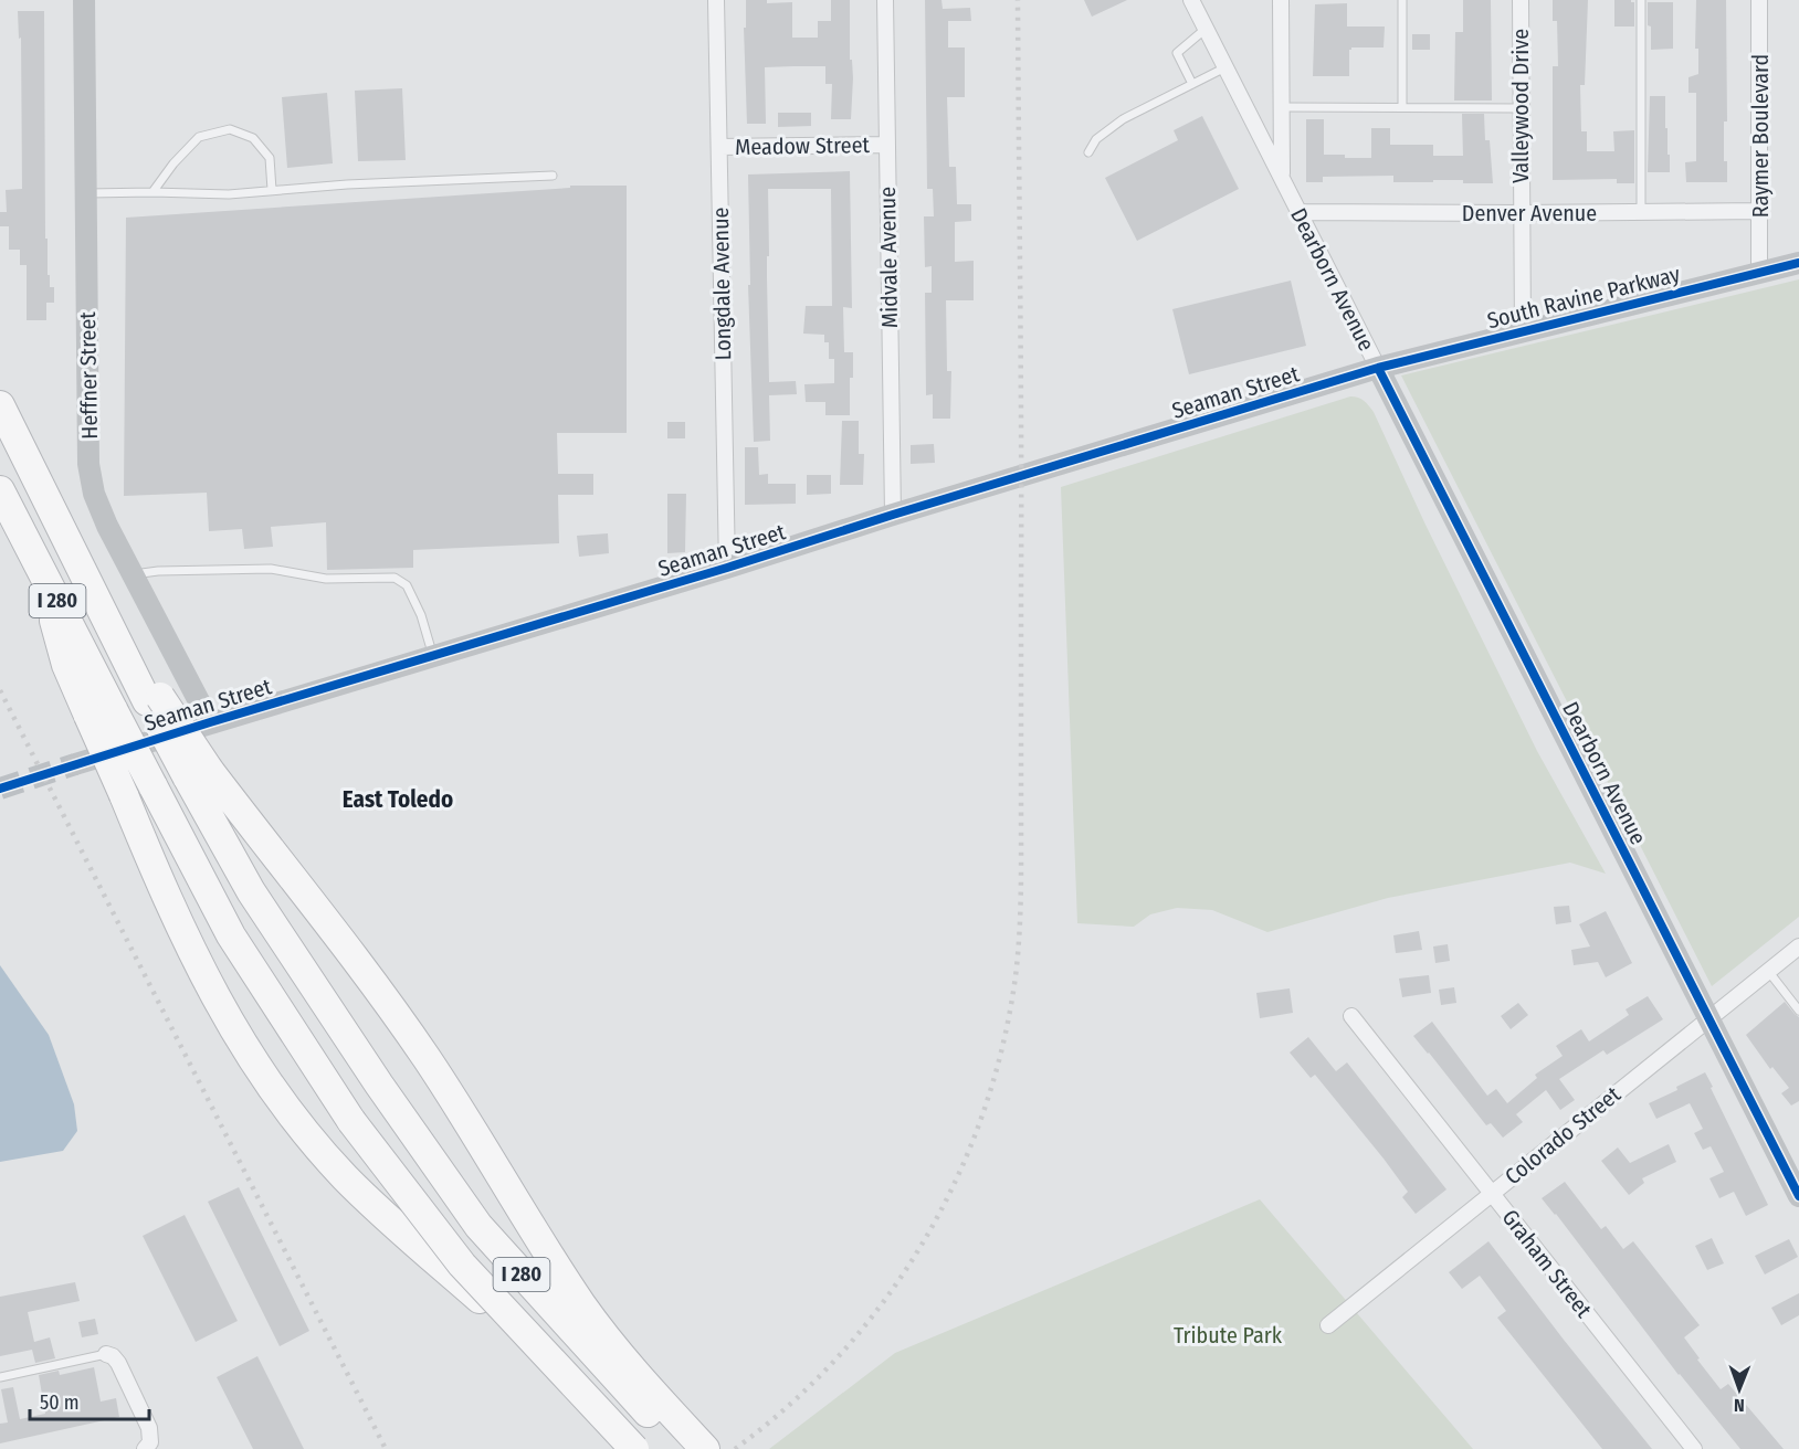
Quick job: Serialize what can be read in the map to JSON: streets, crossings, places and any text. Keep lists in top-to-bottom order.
{
  "streets": {
    "highway": ["I 280"],
    "street": [
      "Valleywood Drive",
      "Raymer Boulevard",
      "Meadow Street",
      "Denver Avenue",
      "Midvale Avenue",
      "Dearborn Avenue",
      "Longdale Avenue",
      "South Ravine Parkway",
      "Heffner Street",
      "Seaman Street",
      "Colorado Street",
      "Graham Street"
    ]
  },
  "crossings": [
    ["Valleywood Drive", "Denver Avenue"],
    ["Valleywood Drive", "South Ravine Parkway"],
    ["Raymer Boulevard", "Denver Avenue"],
    ["Raymer Boulevard", "South Ravine Parkway"],
    ["Meadow Street", "Midvale Avenue"],
    ["Meadow Street", "Longdale Avenue"],
    ["Denver Avenue", "Dearborn Avenue"],
    ["Midvale Avenue", "Seaman Street"],
    ["Dearborn Avenue", "South Ravine Parkway"],
    ["Dearborn Avenue", "Seaman Street"],
    ["Dearborn Avenue", "Colorado Street"],
    ["Longdale Avenue", "Seaman Street"],
    ["South Ravine Parkway", "Seaman Street"],
    ["Heffner Street", "Seaman Street"],
    ["Colorado Street", "Graham Street"]
  ],
  "districts": ["East Toledo"],
  "parks": ["Tribute Park"],
  "scale_bar": "50 m",
  "north": "bottom"
}
